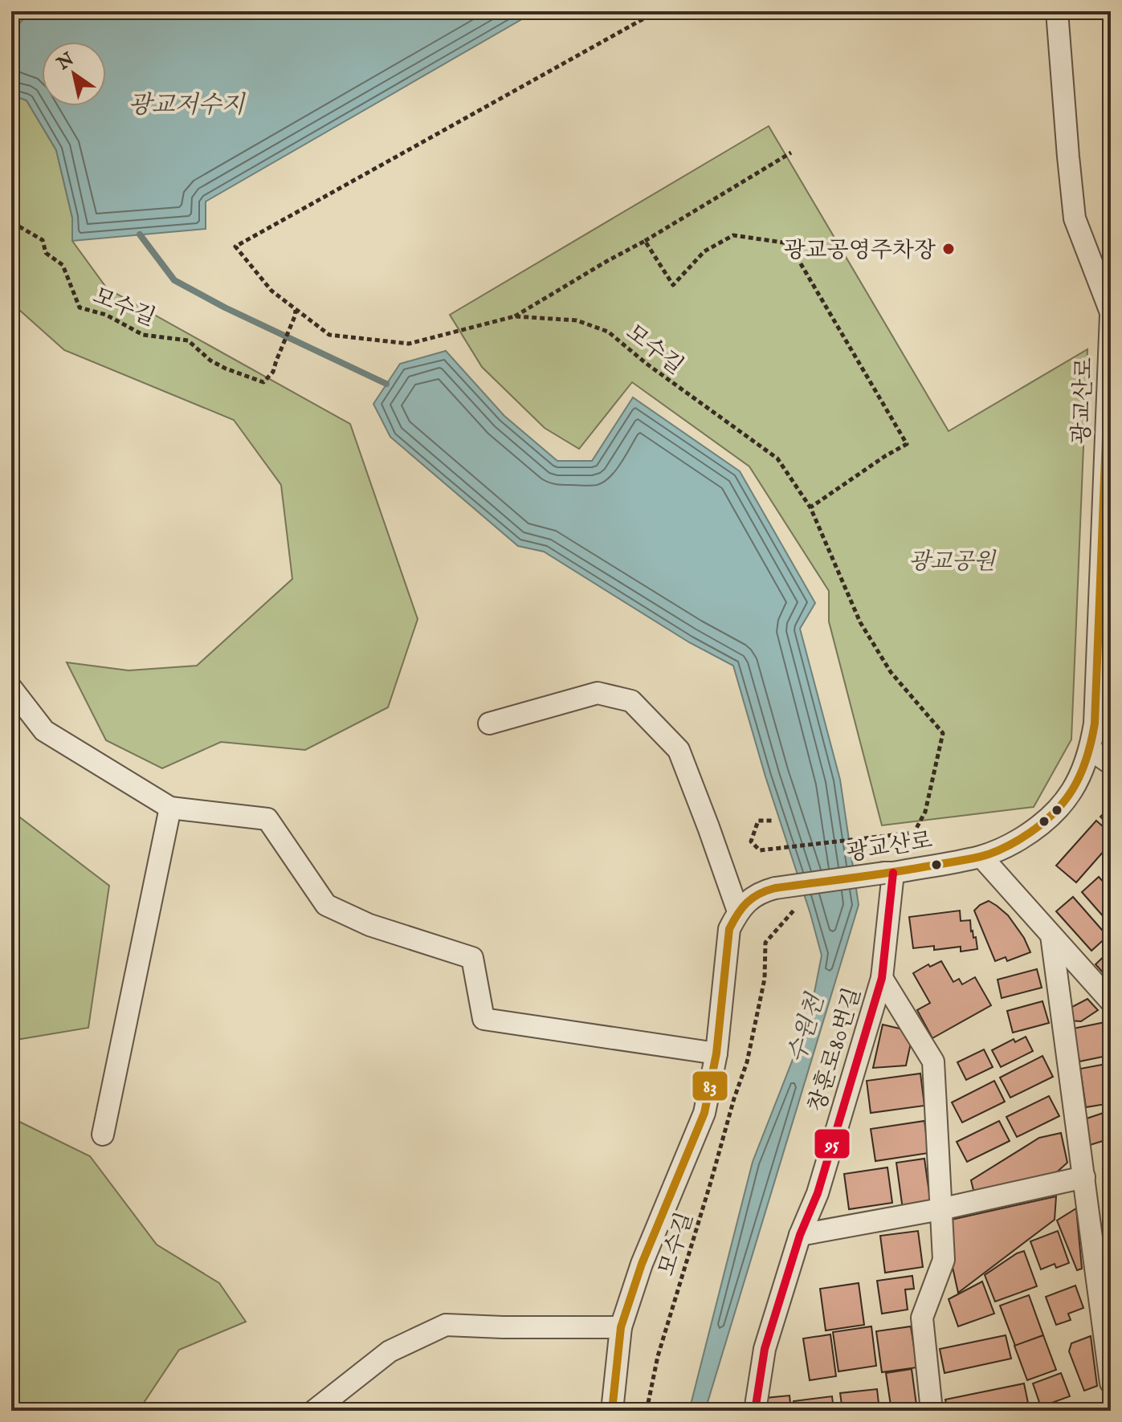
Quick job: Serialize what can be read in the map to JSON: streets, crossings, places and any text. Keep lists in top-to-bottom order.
{
  "streets": {
    "street": ["광교산로", "창훈로80번길"],
    "path": ["모수길"]
  },
  "crossings": [
    ["광교산로", "창훈로80번길"]
  ],
  "water": ["광교저수지", "수원천"],
  "parks": ["광교공원"],
  "places": ["광교공영주차장"],
  "lines": ["transit line 83", "transit line 95"],
  "north": "top left"
}
